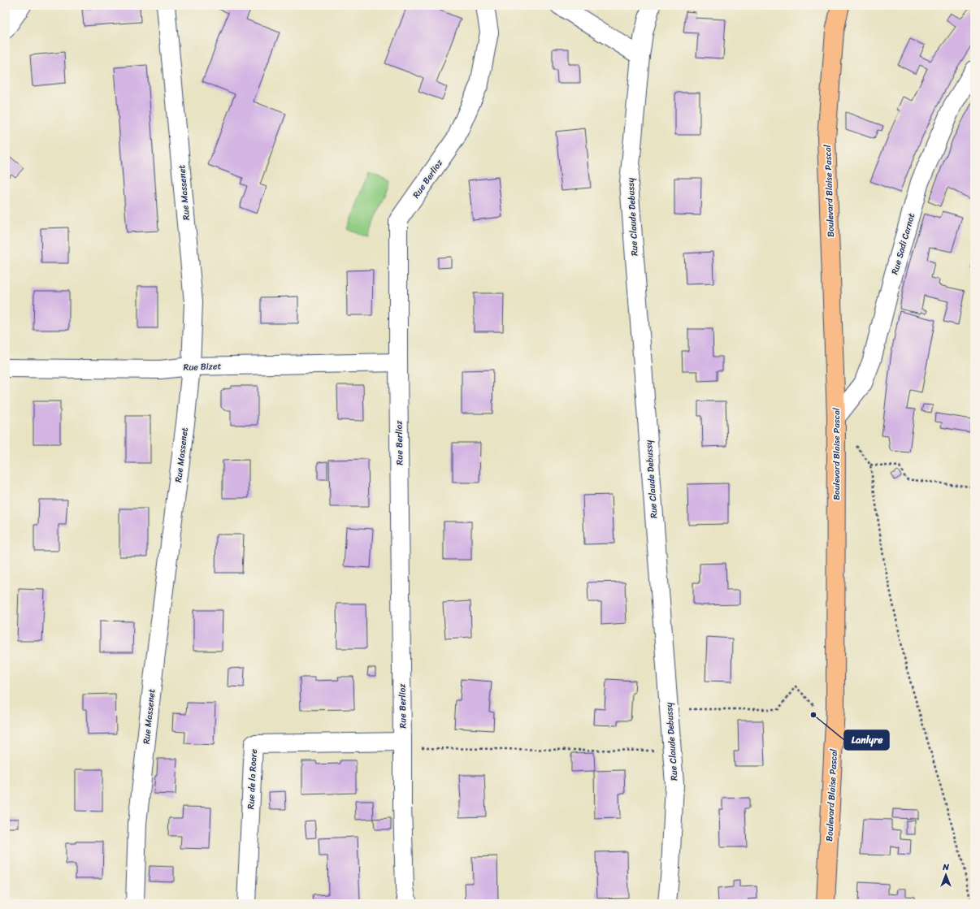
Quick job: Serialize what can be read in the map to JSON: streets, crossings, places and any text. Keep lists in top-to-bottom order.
{
  "streets": {
    "main road": ["Boulevard Blaise Pascal"],
    "street": [
      "Rue Berlioz",
      "Rue Massenet",
      "Rue Claude Debussy",
      "Rue Sadi Carnot",
      "Rue Bizet",
      "Rue de la Roare"
    ]
  },
  "crossings": [
    ["Rue Berlioz", "Rue Bizet"],
    ["Rue Berlioz", "Rue de la Roare"],
    ["Boulevard Blaise Pascal", "Rue Sadi Carnot"],
    ["Rue Massenet", "Rue Bizet"]
  ],
  "places": ["Lanlyre"],
  "north": "top"
}
